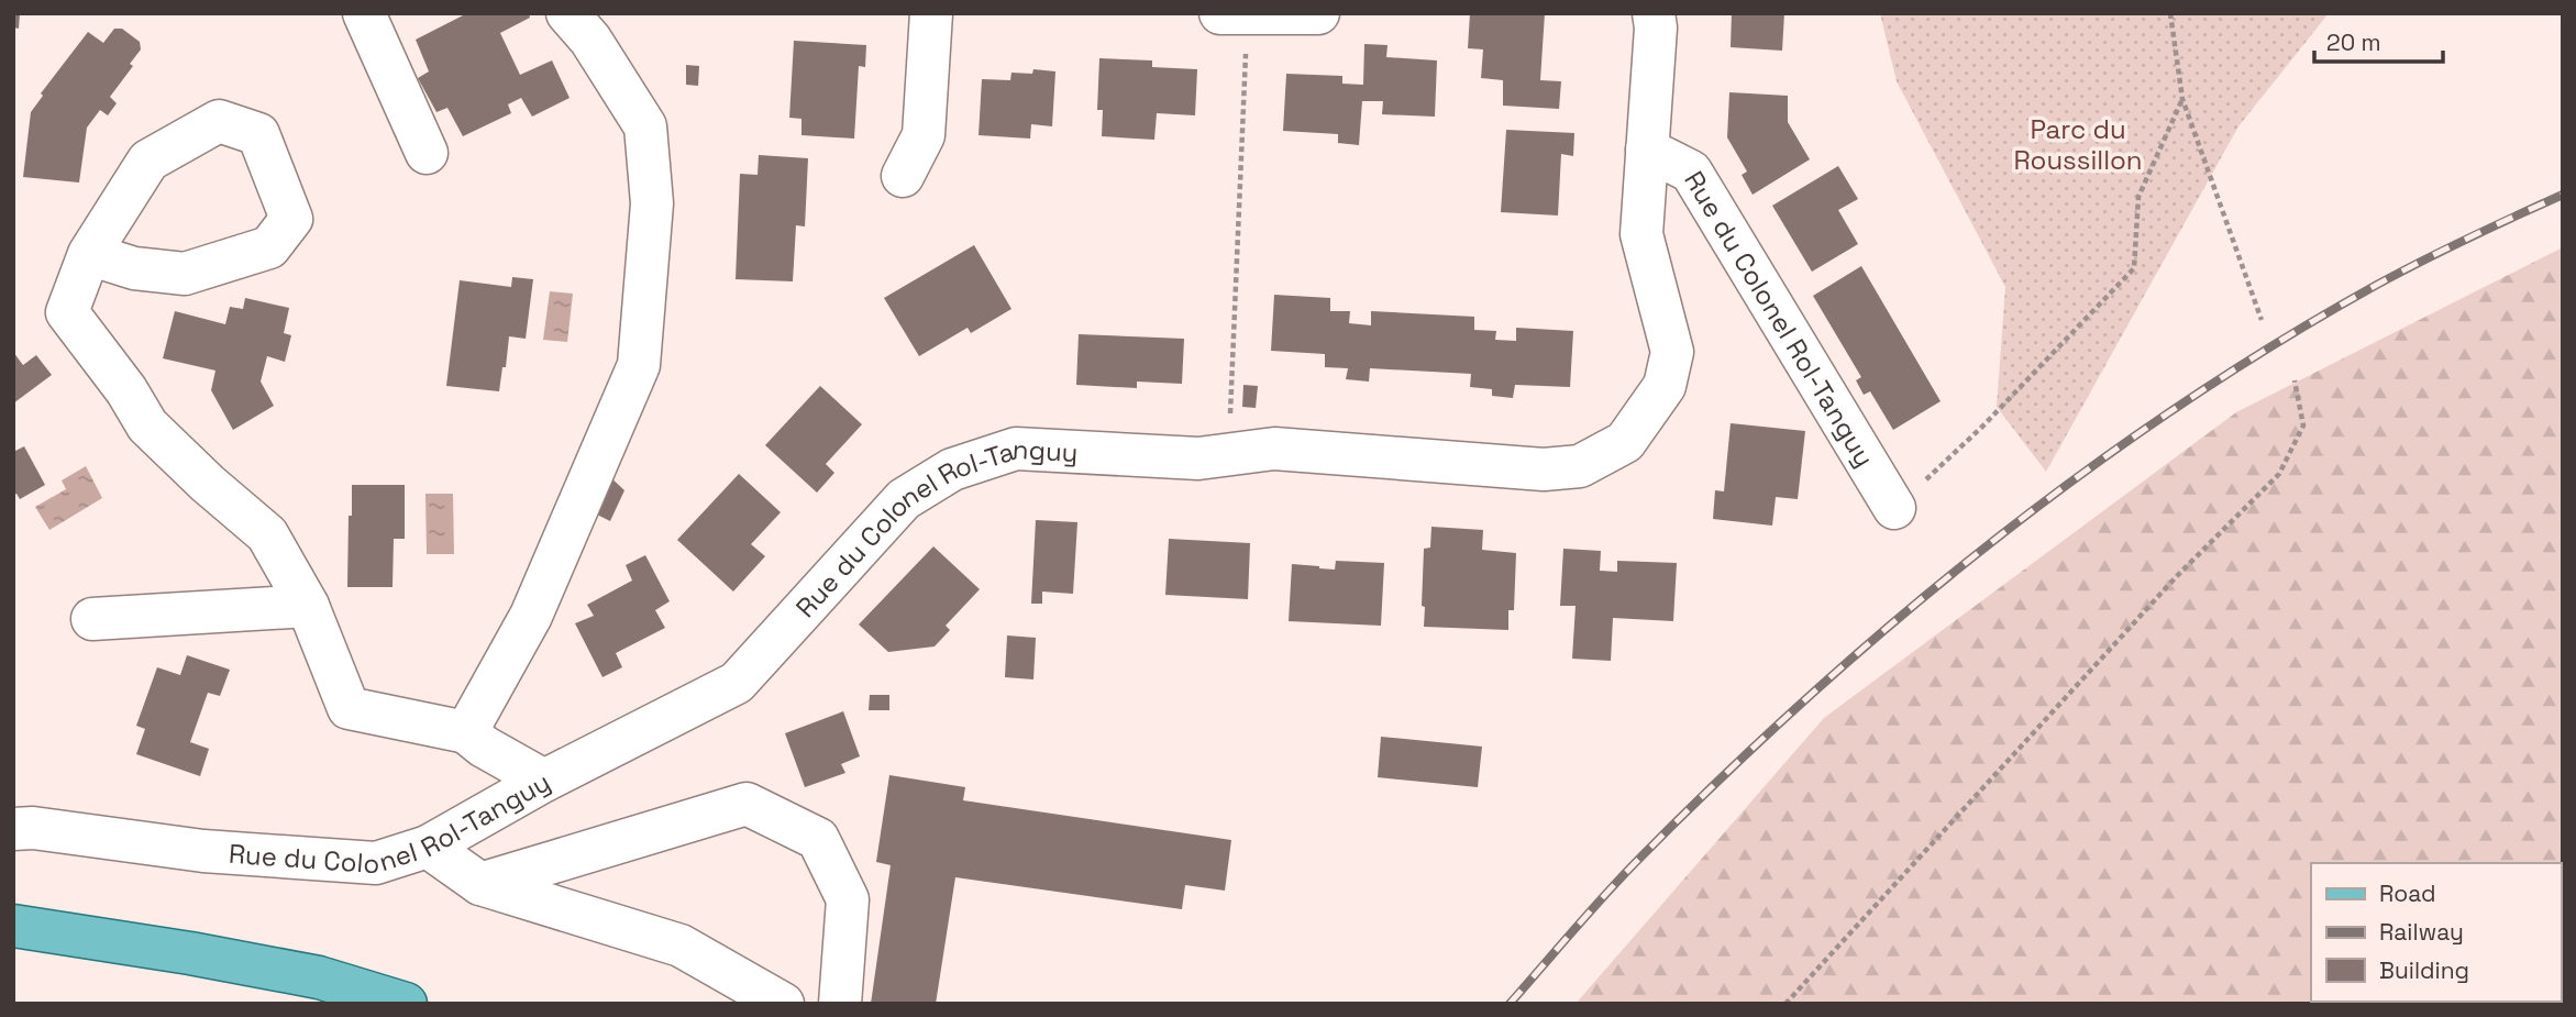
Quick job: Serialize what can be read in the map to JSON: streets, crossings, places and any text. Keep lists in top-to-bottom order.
{
  "streets": {
    "street": ["Rue du Colonel Rol-Tanguy"]
  },
  "parks": ["Parc du Roussillon"],
  "legend": ["Road", "Railway", "Building"],
  "scale_bar": "20 m"
}
